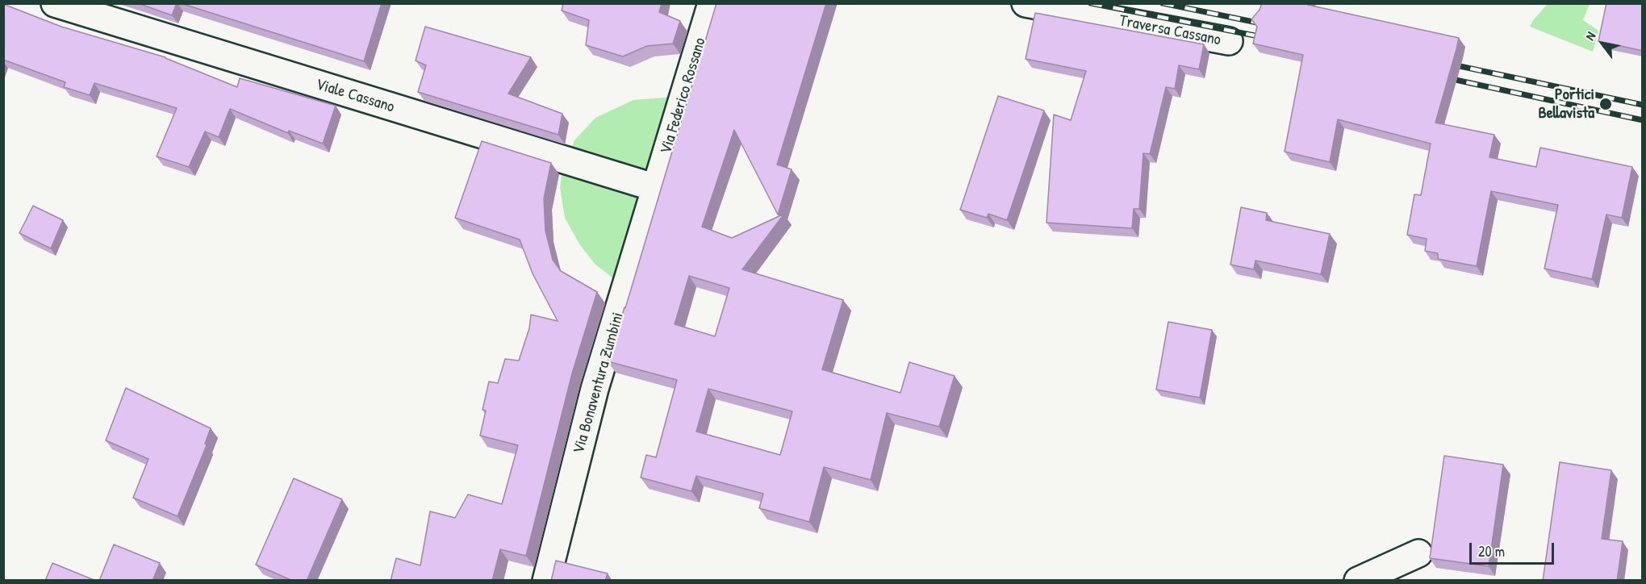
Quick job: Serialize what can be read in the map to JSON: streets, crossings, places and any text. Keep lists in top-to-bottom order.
{
  "streets": {
    "street": [
      "Traversa Cassano",
      "Viale Cassano",
      "Via Federico Rossano",
      "Via Bonaventura Zumbini"
    ]
  },
  "crossings": [
    ["Viale Cassano", "Via Federico Rossano"],
    ["Viale Cassano", "Via Bonaventura Zumbini"],
    ["Via Federico Rossano", "Via Bonaventura Zumbini"]
  ],
  "places": ["Portici Bellavista"],
  "scale_bar": "20 m",
  "north": "top left"
}
